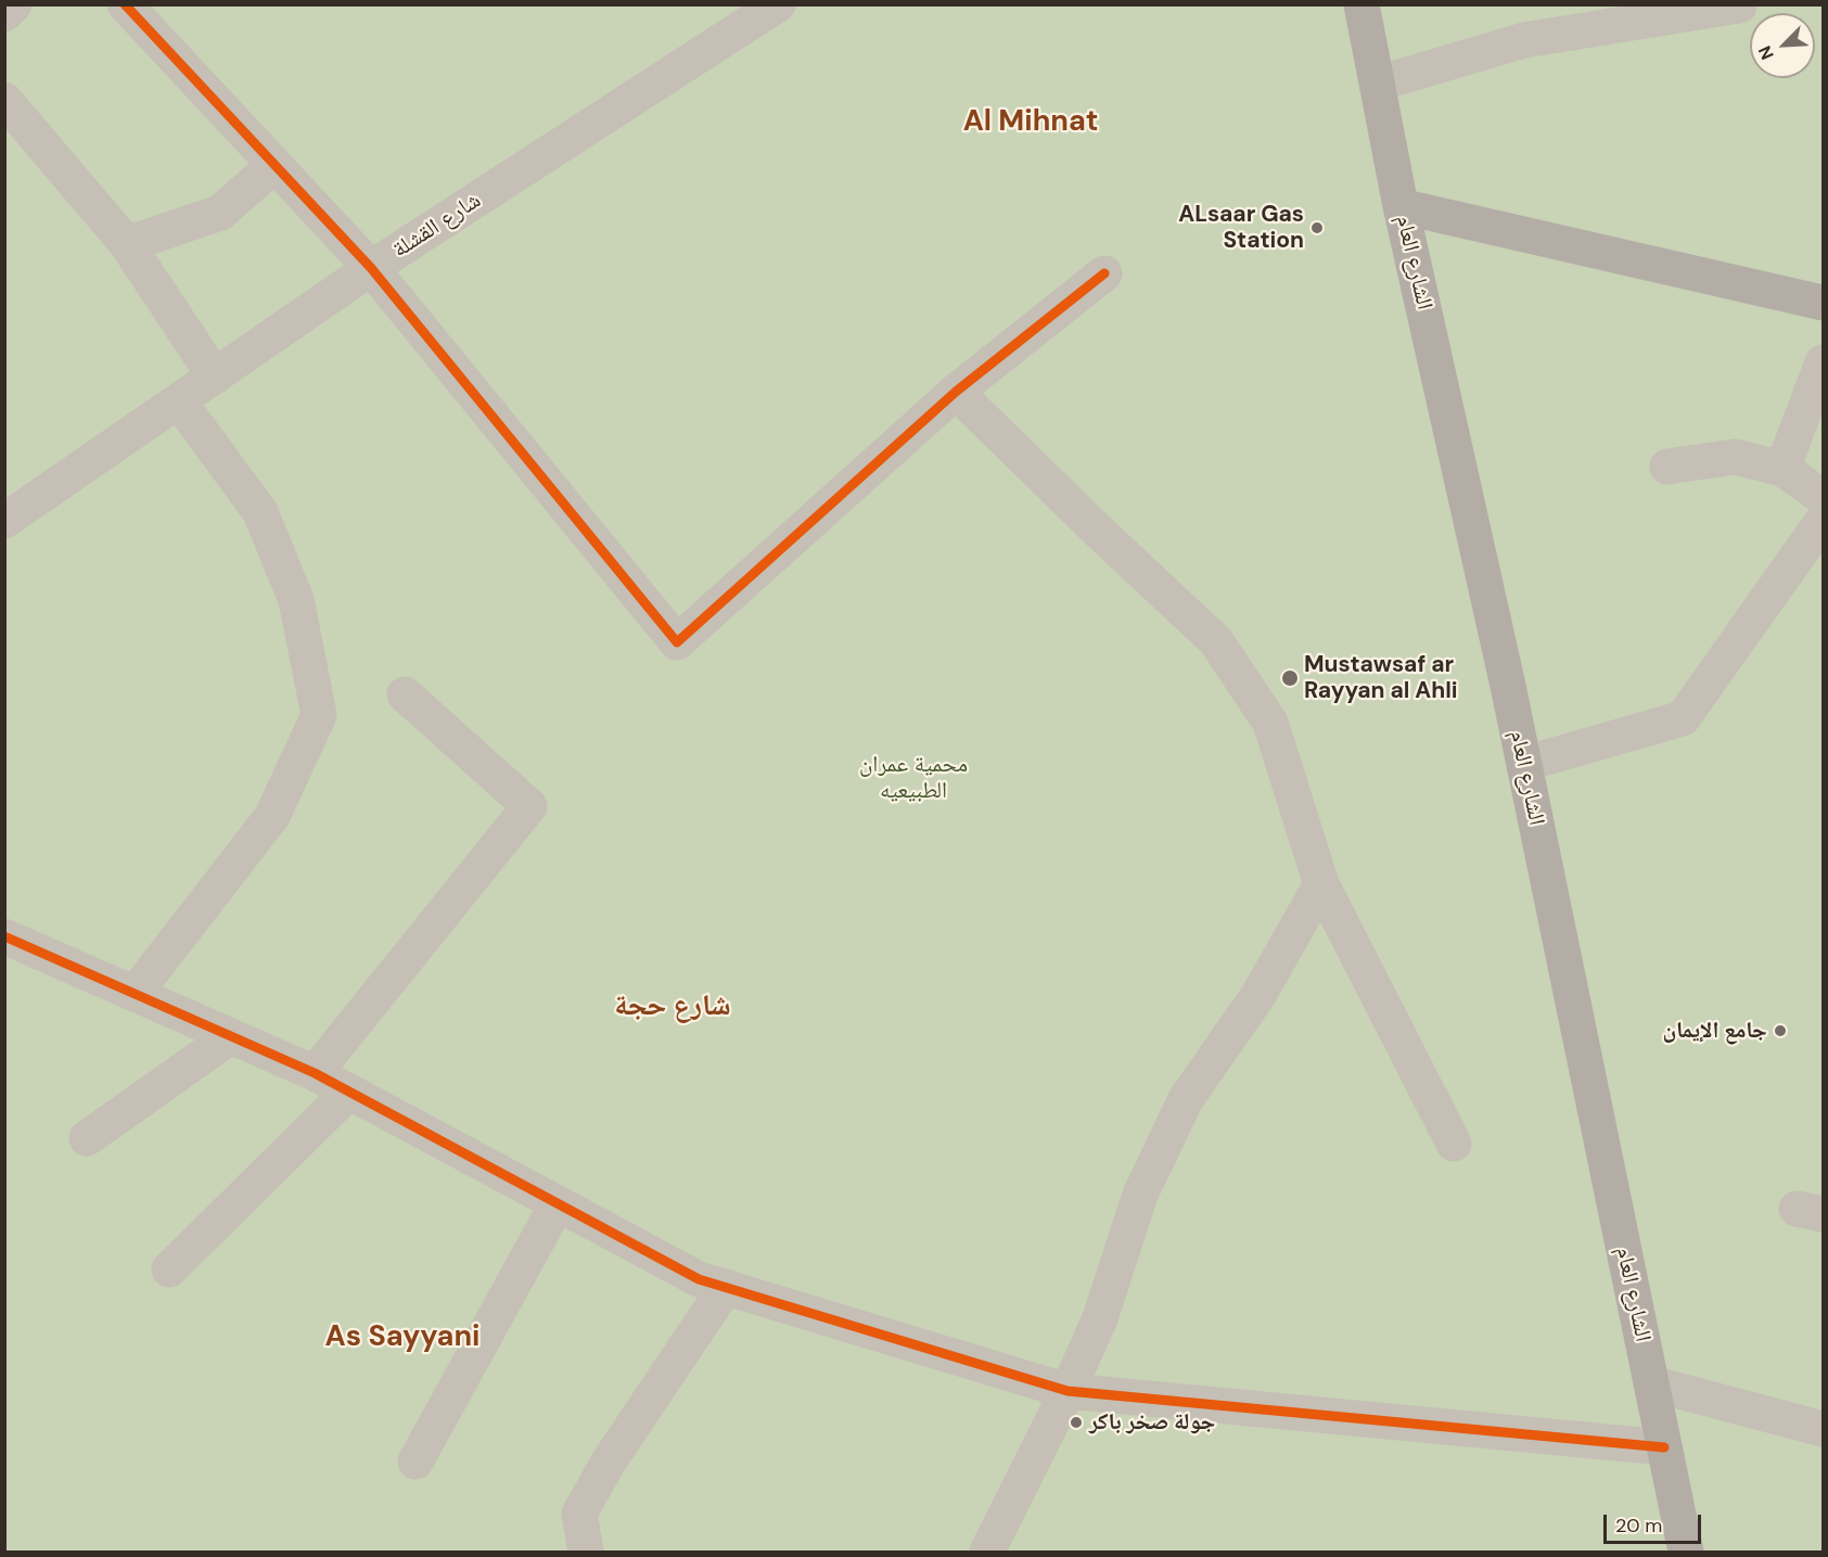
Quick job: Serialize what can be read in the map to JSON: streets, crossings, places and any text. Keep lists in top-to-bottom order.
{
  "streets": {
    "main road": ["الشارع العام"],
    "street": ["شارع القشلة"]
  },
  "districts": ["Al Mihnat", "شارع حجة", "As Sayyani"],
  "parks": ["محمية عمران الطبيعيه"],
  "places": [
    "ALsaar Gas Station",
    "Mustawsaf ar Rayyan al Ahli",
    "جامع الإيمان",
    "جولة صخر باكر"
  ],
  "scale_bar": "20 m",
  "north": "bottom left"
}
